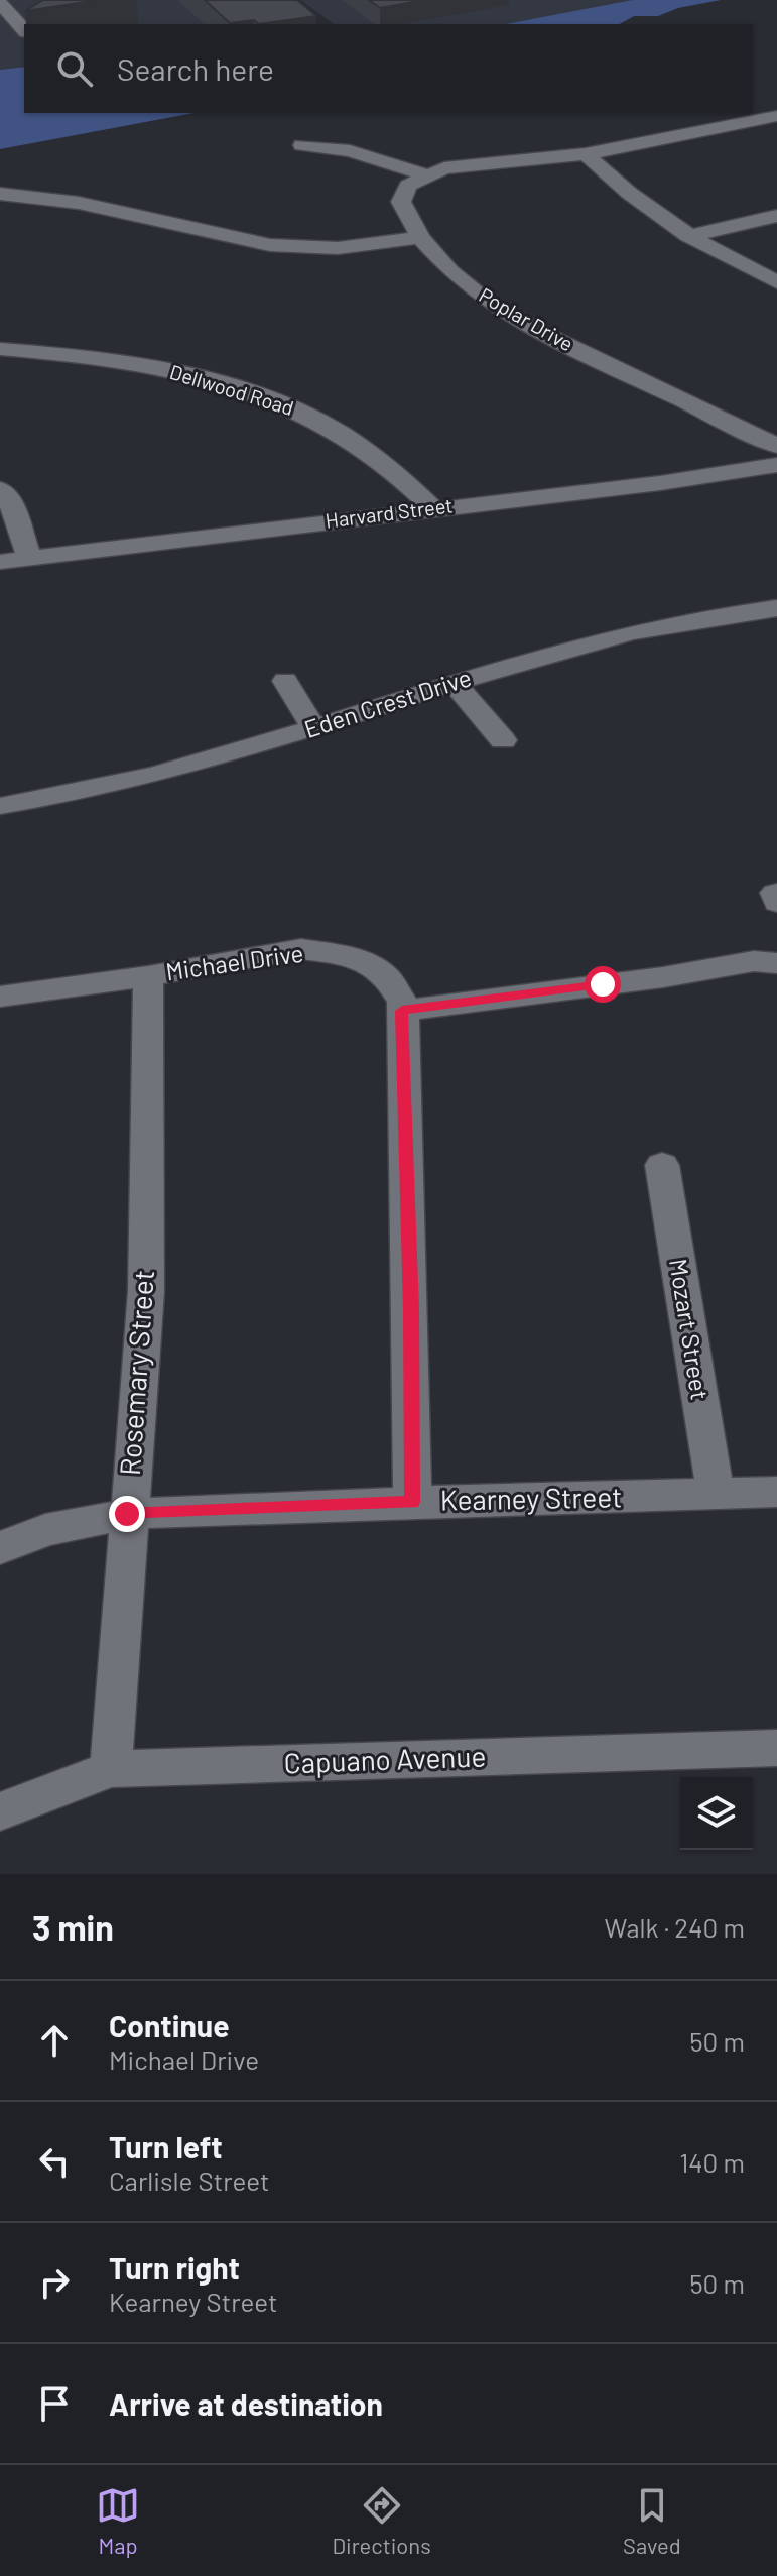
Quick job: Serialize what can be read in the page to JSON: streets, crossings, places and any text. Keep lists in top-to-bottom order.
{
  "streets": {
    "street": [
      "Poplar Drive",
      "Dellwood Road",
      "Harvard Street",
      "Eden Crest Drive",
      "Michael Drive",
      "Mozart Street",
      "Rosemary Street",
      "Kearney Street",
      "Capuano Avenue"
    ]
  },
  "crossings": [
    ["Dellwood Road", "Harvard Street"],
    ["Michael Drive", "Rosemary Street"],
    ["Mozart Street", "Kearney Street"],
    ["Rosemary Street", "Kearney Street"],
    ["Rosemary Street", "Capuano Avenue"]
  ],
  "page": {
    "search": "Search here",
    "heading": ["3 min", "Walk · 240 m"],
    "list": [
      ["Continue", "Michael Drive", "50 m"],
      ["Turn left", "Carlisle Street", "140 m"],
      ["Turn right", "Kearney Street", "50 m"],
      "Arrive at destination"
    ],
    "nav": ["Map", "Directions", "Saved"]
  }
}
